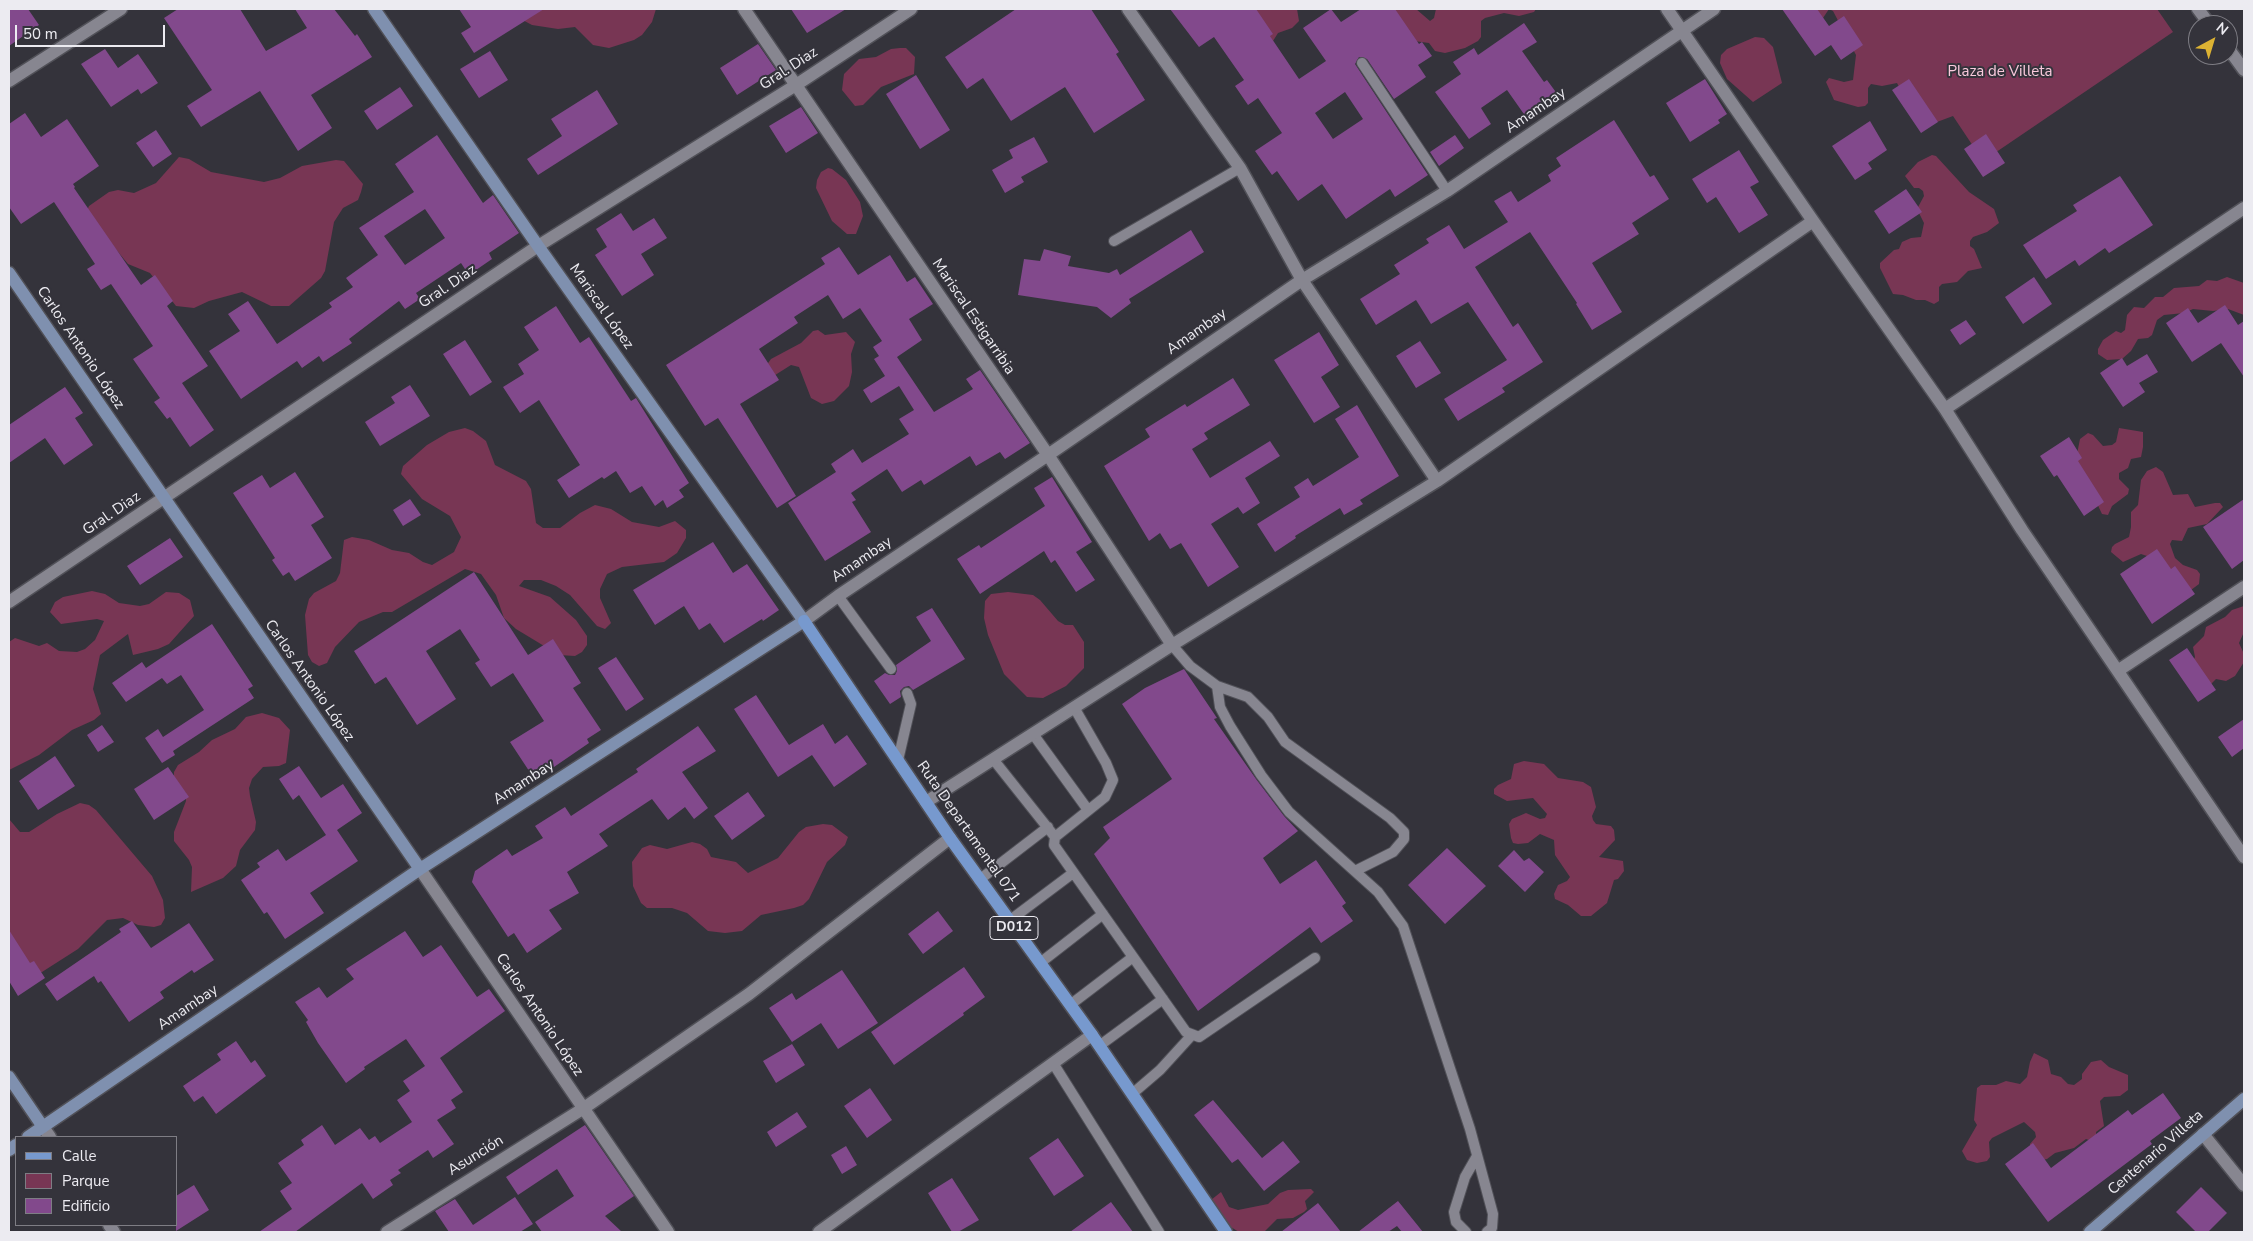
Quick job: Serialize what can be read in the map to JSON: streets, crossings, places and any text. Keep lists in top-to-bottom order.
{
  "streets": {
    "main road": [
      "Amambay",
      "Mariscal López",
      "Carlos Antonio López",
      "Ruta Departamental 071",
      "D012",
      "Centenario Villeta"
    ],
    "street": ["Gral. Diaz", "Mariscal Estigarribia", "Asunción"]
  },
  "crossings": [
    ["Gral. Diaz", "Mariscal López"],
    ["Gral. Diaz", "Mariscal Estigarribia"],
    ["Gral. Diaz", "Carlos Antonio López"],
    ["Amambay", "Mariscal López"],
    ["Amambay", "Mariscal Estigarribia"],
    ["Amambay", "Carlos Antonio López"],
    ["Amambay", "Ruta Departamental 071"],
    ["Mariscal López", "Ruta Departamental 071"],
    ["Carlos Antonio López", "Asunción"],
    ["Ruta Departamental 071", "Asunción"]
  ],
  "parks": ["Plaza de Villeta"],
  "legend": ["Calle", "Parque", "Edificio"],
  "scale_bar": "50 m",
  "north": "top right"
}
